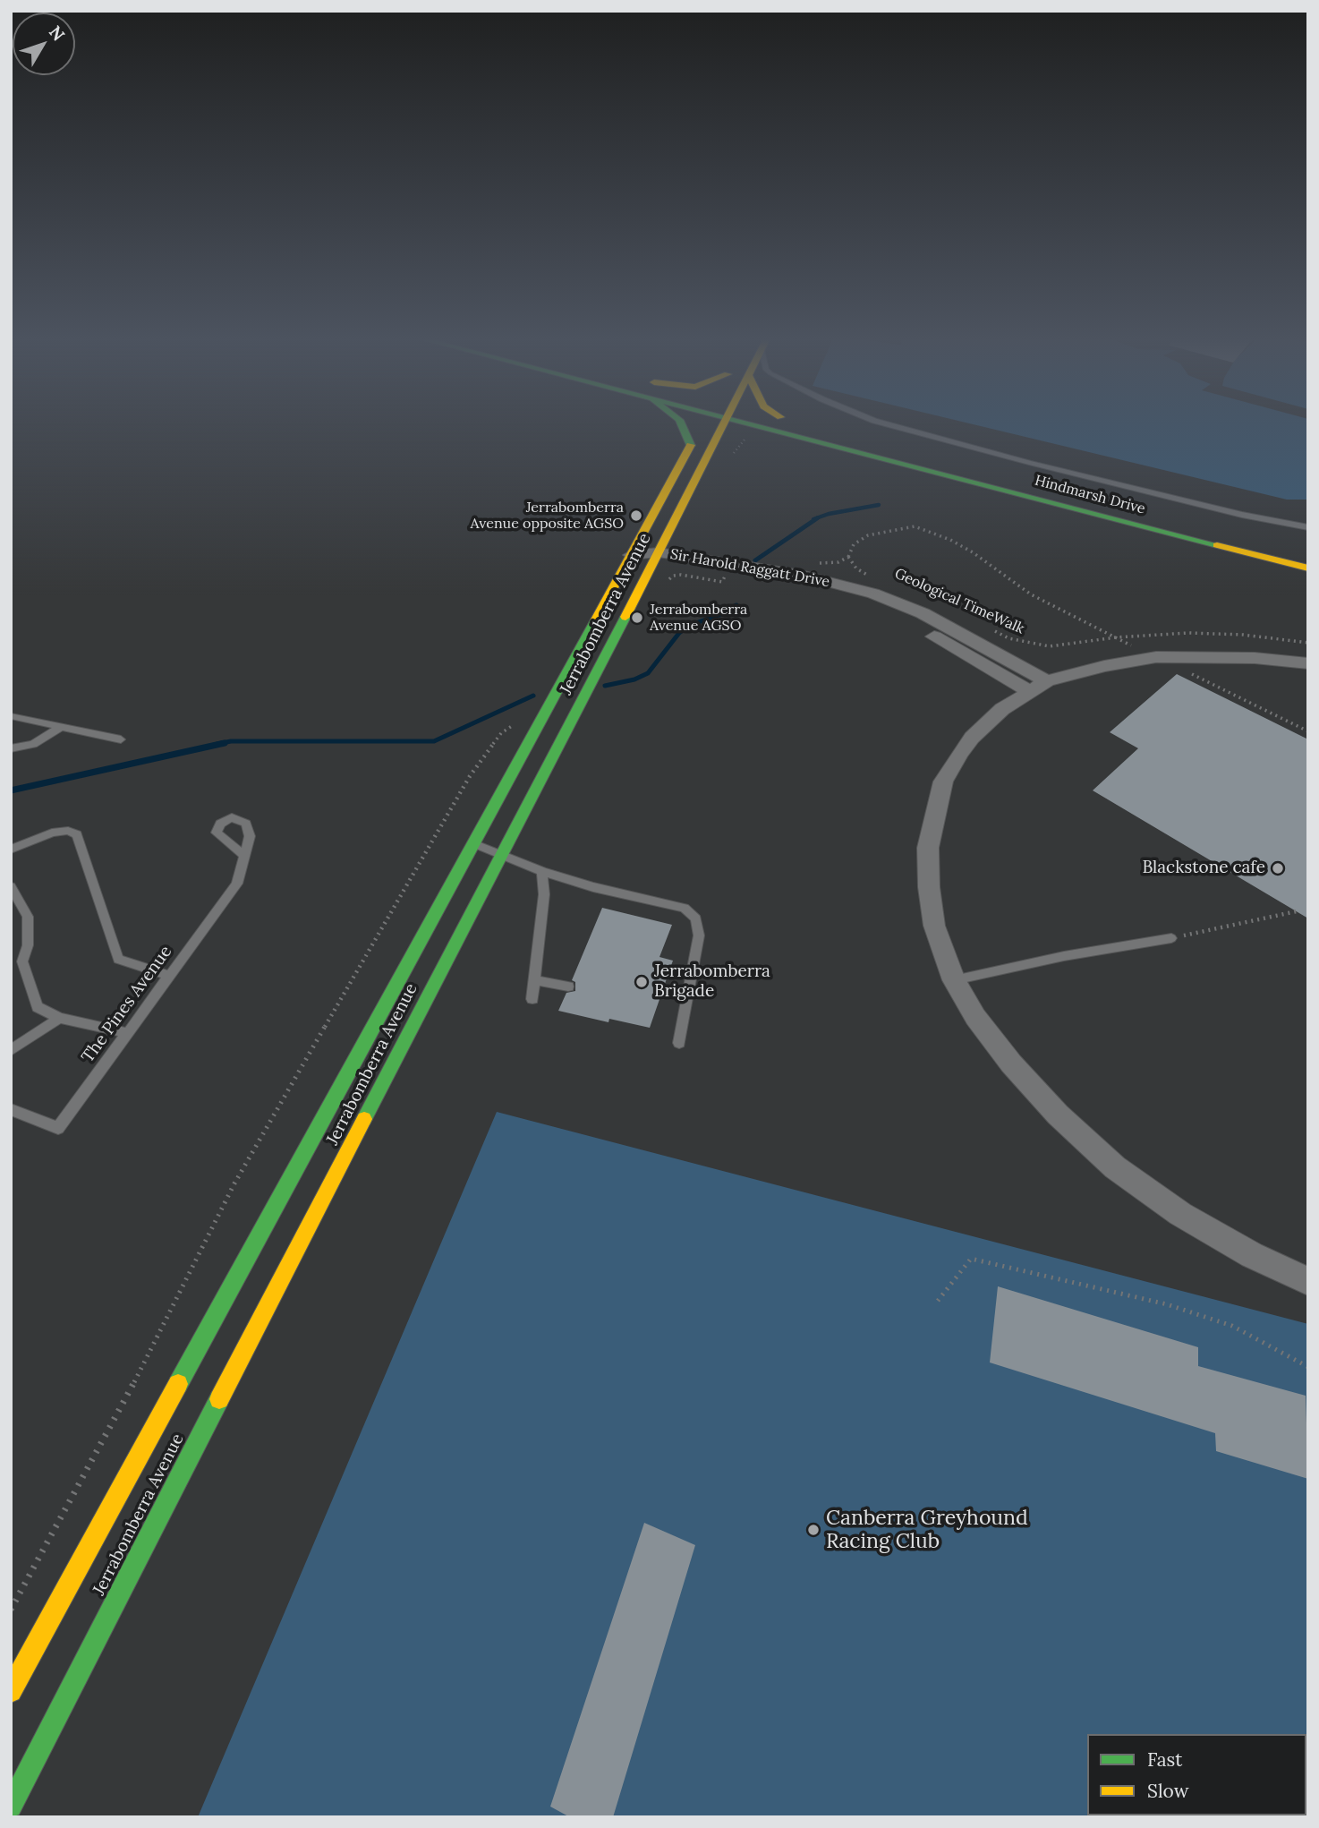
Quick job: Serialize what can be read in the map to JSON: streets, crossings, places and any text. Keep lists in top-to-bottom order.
{
  "streets": {
    "main road": ["Hindmarsh Drive", "Jerrabomberra Avenue"],
    "street": ["Sir Harold Raggatt Drive"],
    "lane": ["The Pines Avenue"],
    "path": ["Geological TimeWalk"]
  },
  "crossings": [
    ["Sir Harold Raggatt Drive", "Jerrabomberra Avenue"]
  ],
  "places": [
    "Jerrabomberra Avenue opposite AGSO",
    "Jerrabomberra Avenue AGSO",
    "Blackstone cafe",
    "Jerrabomberra Brigade",
    "Canberra Greyhound Racing Club"
  ],
  "legend": ["Fast", "Slow"],
  "north": "top right"
}
